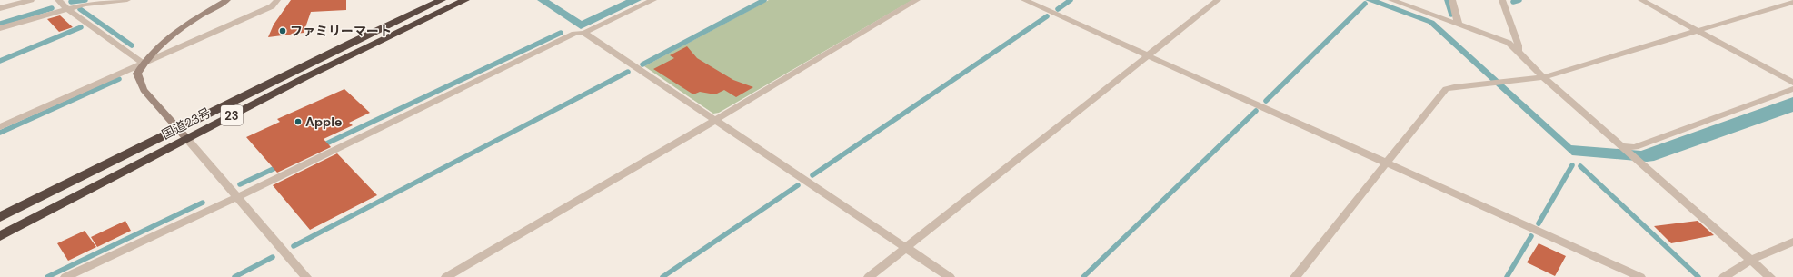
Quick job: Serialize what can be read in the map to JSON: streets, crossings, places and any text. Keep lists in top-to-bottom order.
{
  "streets": {
    "highway": ["23", "国道23号"]
  },
  "places": ["ファミリーマート", "Apple"]
}
